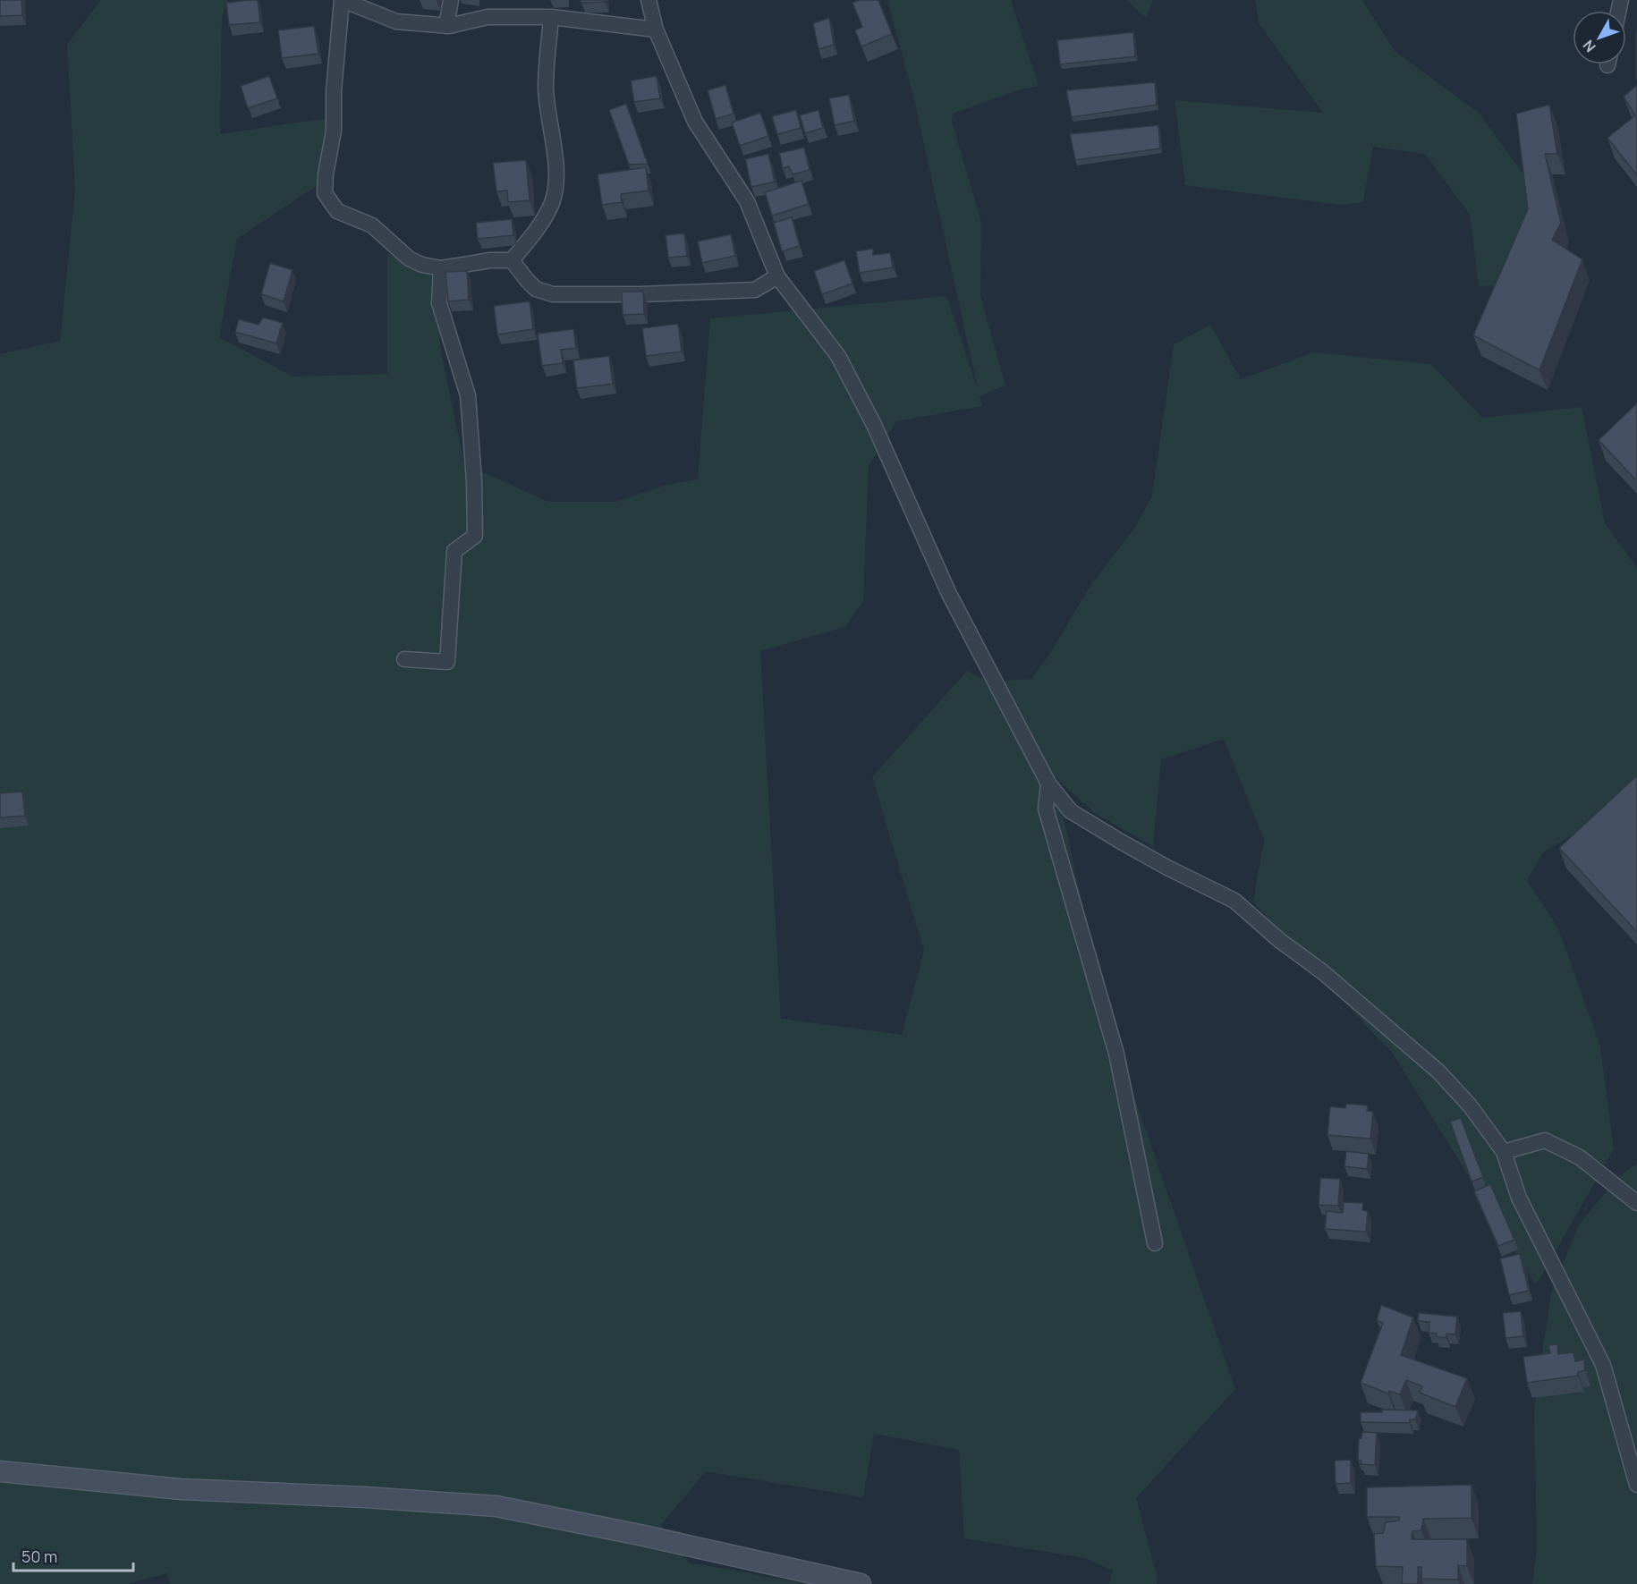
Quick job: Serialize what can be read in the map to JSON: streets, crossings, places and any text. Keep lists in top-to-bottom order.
{
  "scale_bar": "50 m",
  "north": "bottom left"
}
